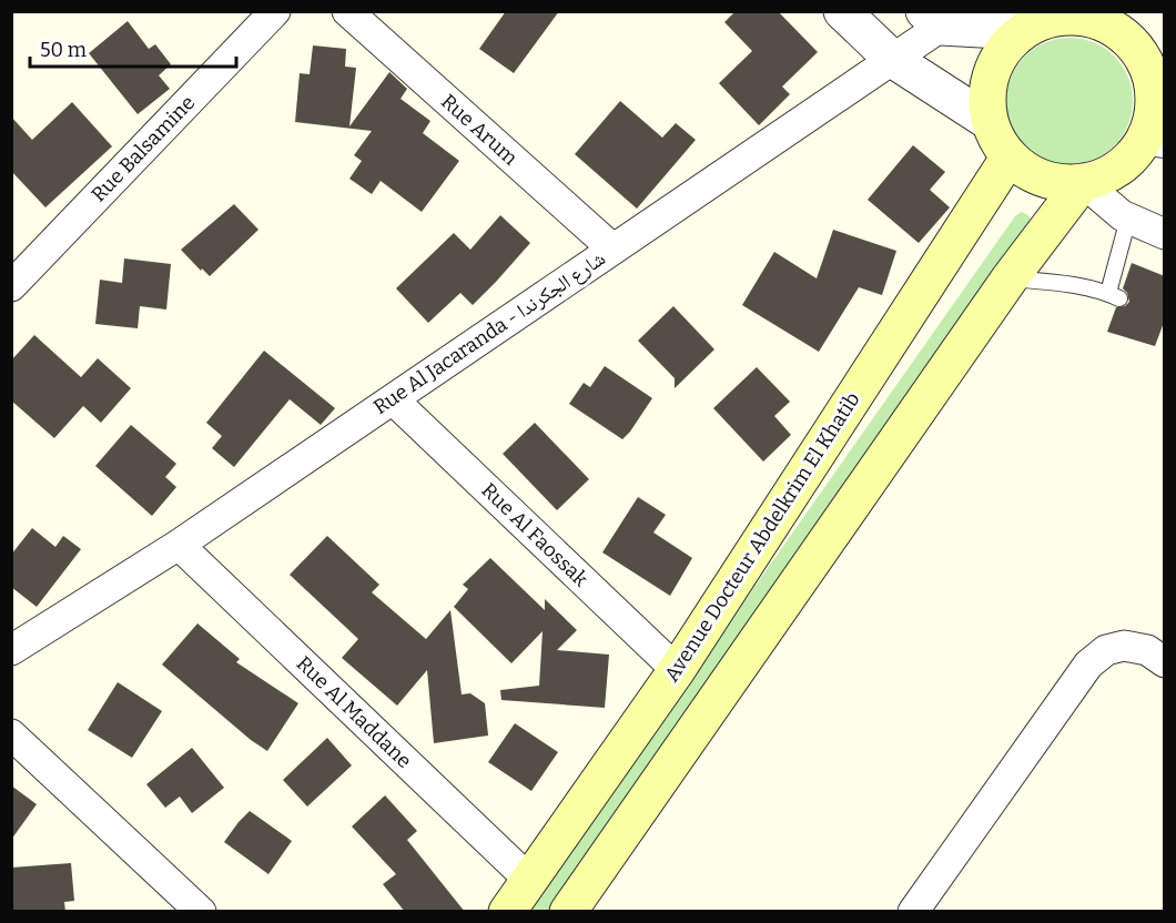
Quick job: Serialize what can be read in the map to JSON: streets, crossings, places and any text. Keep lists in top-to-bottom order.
{
  "streets": {
    "main road": ["Avenue Docteur Abdelkrim El Khatib"],
    "street": [
      "Rue Arum",
      "Rue Balsamine",
      "Rue Al Jacaranda - شارع الجكرندا",
      "Rue Al Faossak",
      "Rue Al Maddane"
    ]
  },
  "crossings": [
    ["Rue Arum", "Rue Al Jacaranda - شارع الجكرندا"],
    ["Rue Al Jacaranda - شارع الجكرندا", "Rue Al Faossak"],
    ["Rue Al Jacaranda - شارع الجكرندا", "Rue Al Maddane"],
    ["Rue Al Faossak", "Avenue Docteur Abdelkrim El Khatib"],
    ["Avenue Docteur Abdelkrim El Khatib", "Rue Al Maddane"]
  ],
  "scale_bar": "50 m"
}
